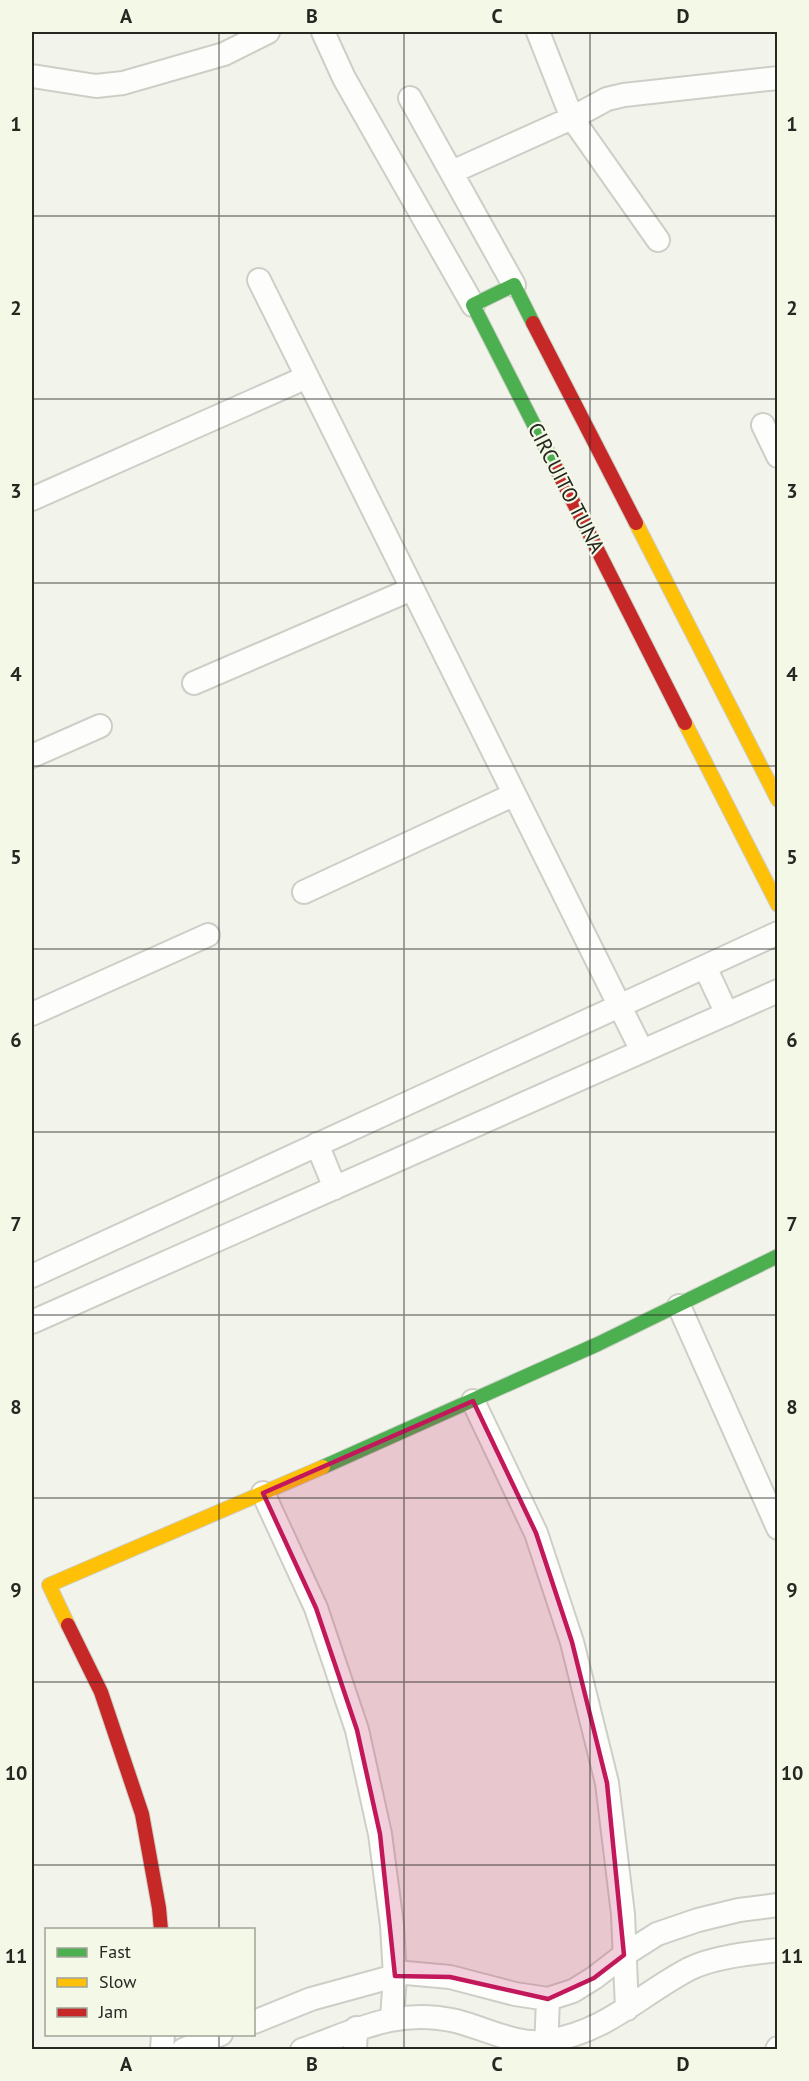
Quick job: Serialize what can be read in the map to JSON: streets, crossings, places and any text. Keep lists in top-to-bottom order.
{
  "streets": {
    "street": ["CIRCUITO TUNA"]
  },
  "legend": ["Fast", "Slow", "Jam"],
  "grid": {
    "columns": [
      "A",
      "B",
      "C",
      "D"
    ],
    "rows": [
      "1",
      "2",
      "3",
      "4",
      "5",
      "6",
      "7",
      "8",
      "9",
      "10",
      "11"
    ]
  }
}
